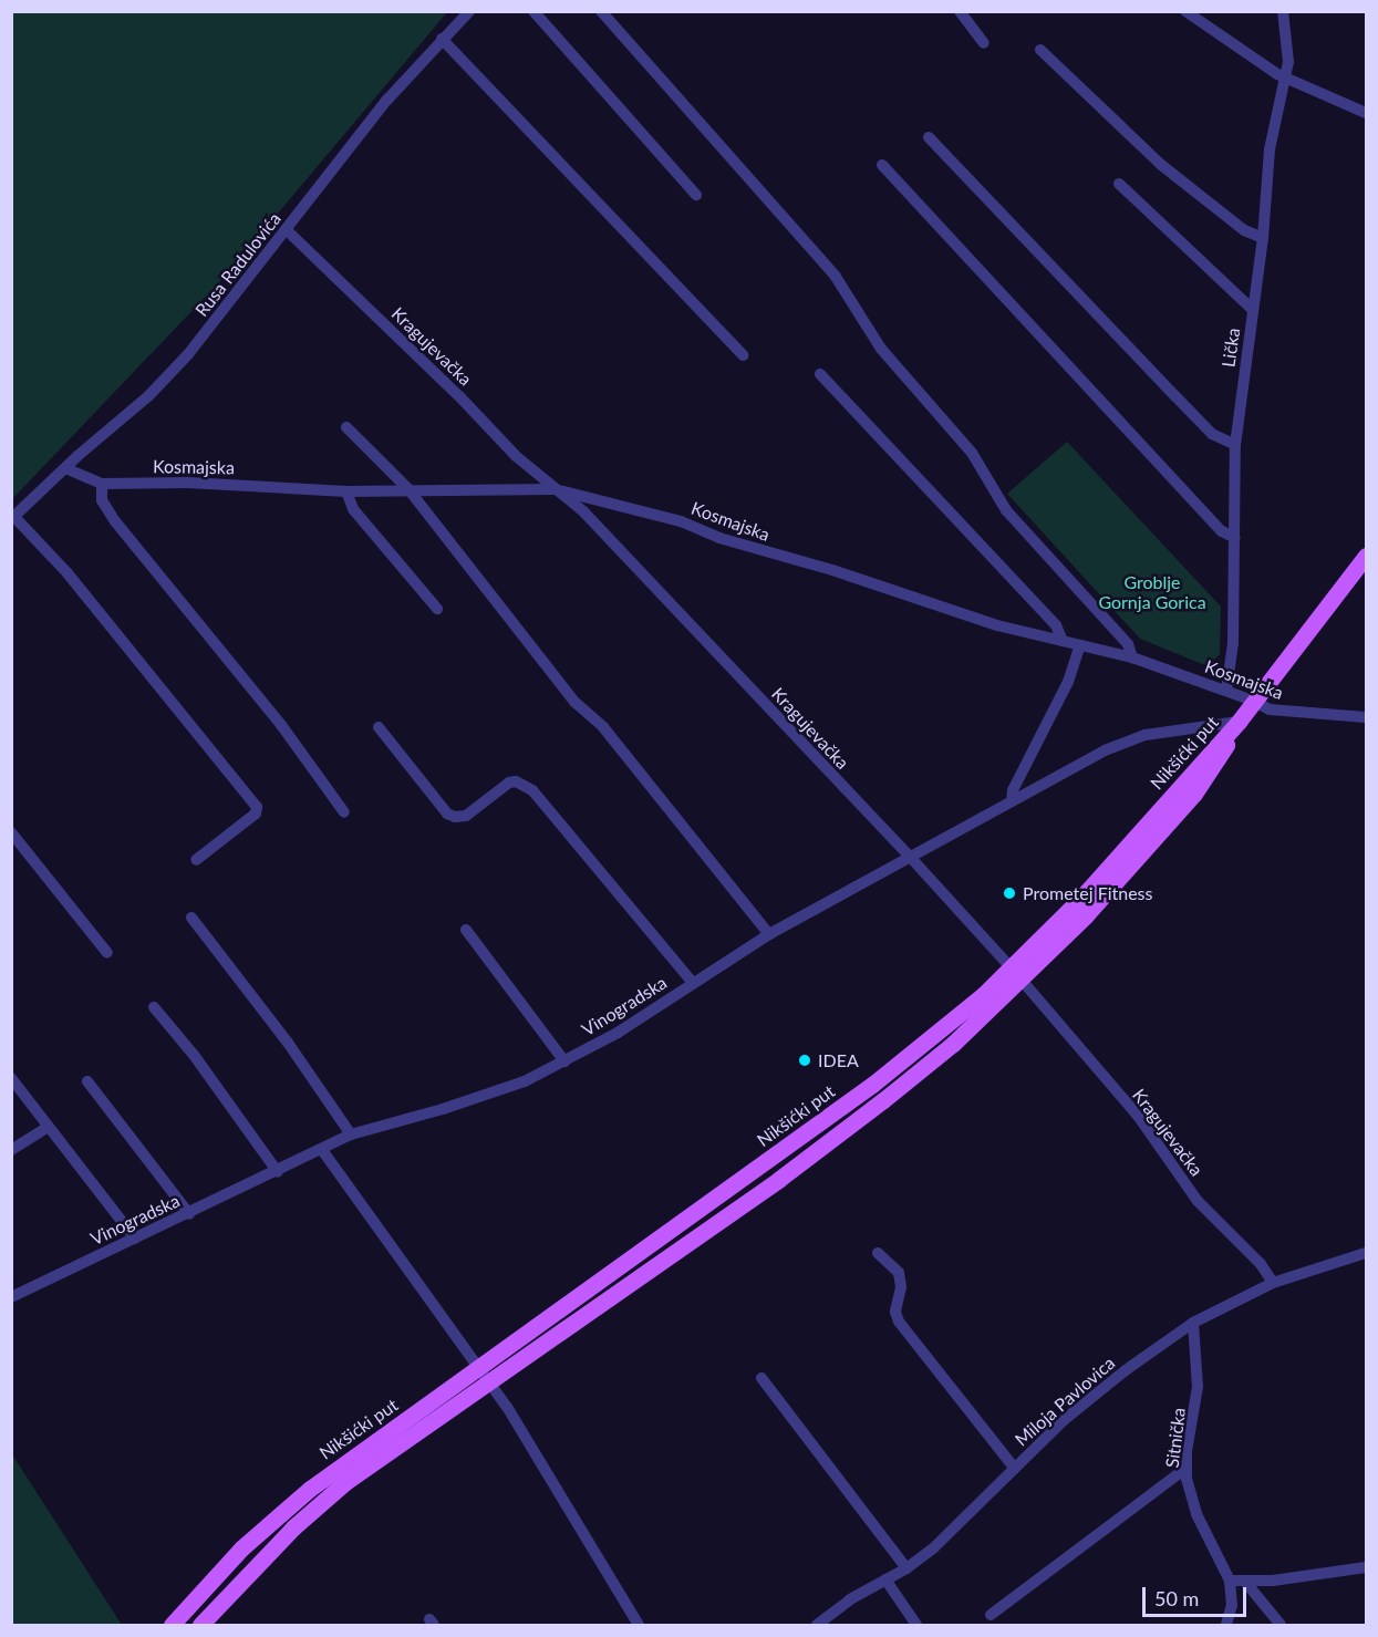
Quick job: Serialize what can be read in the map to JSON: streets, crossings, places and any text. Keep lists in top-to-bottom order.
{
  "streets": {
    "main road": ["Nikšićki put"],
    "street": [
      "Rusa Radulovića",
      "Kragujevačka",
      "Lička",
      "Kosmajska",
      "Vinogradska",
      "Miloja Pavlovica",
      "Sitnička"
    ]
  },
  "crossings": [
    ["Rusa Radulovića", "Kragujevačka"],
    ["Rusa Radulovića", "Kosmajska"],
    ["Kragujevačka", "Kosmajska"],
    ["Kragujevačka", "Nikšićki put"],
    ["Kragujevačka", "Vinogradska"],
    ["Kragujevačka", "Miloja Pavlovica"],
    ["Lička", "Kosmajska"],
    ["Kosmajska", "Nikšićki put"],
    ["Nikšićki put", "Vinogradska"],
    ["Miloja Pavlovica", "Sitnička"]
  ],
  "parks": ["Groblje Gornja Gorica"],
  "places": ["Prometej Fitness", "IDEA"],
  "scale_bar": "50 m"
}
